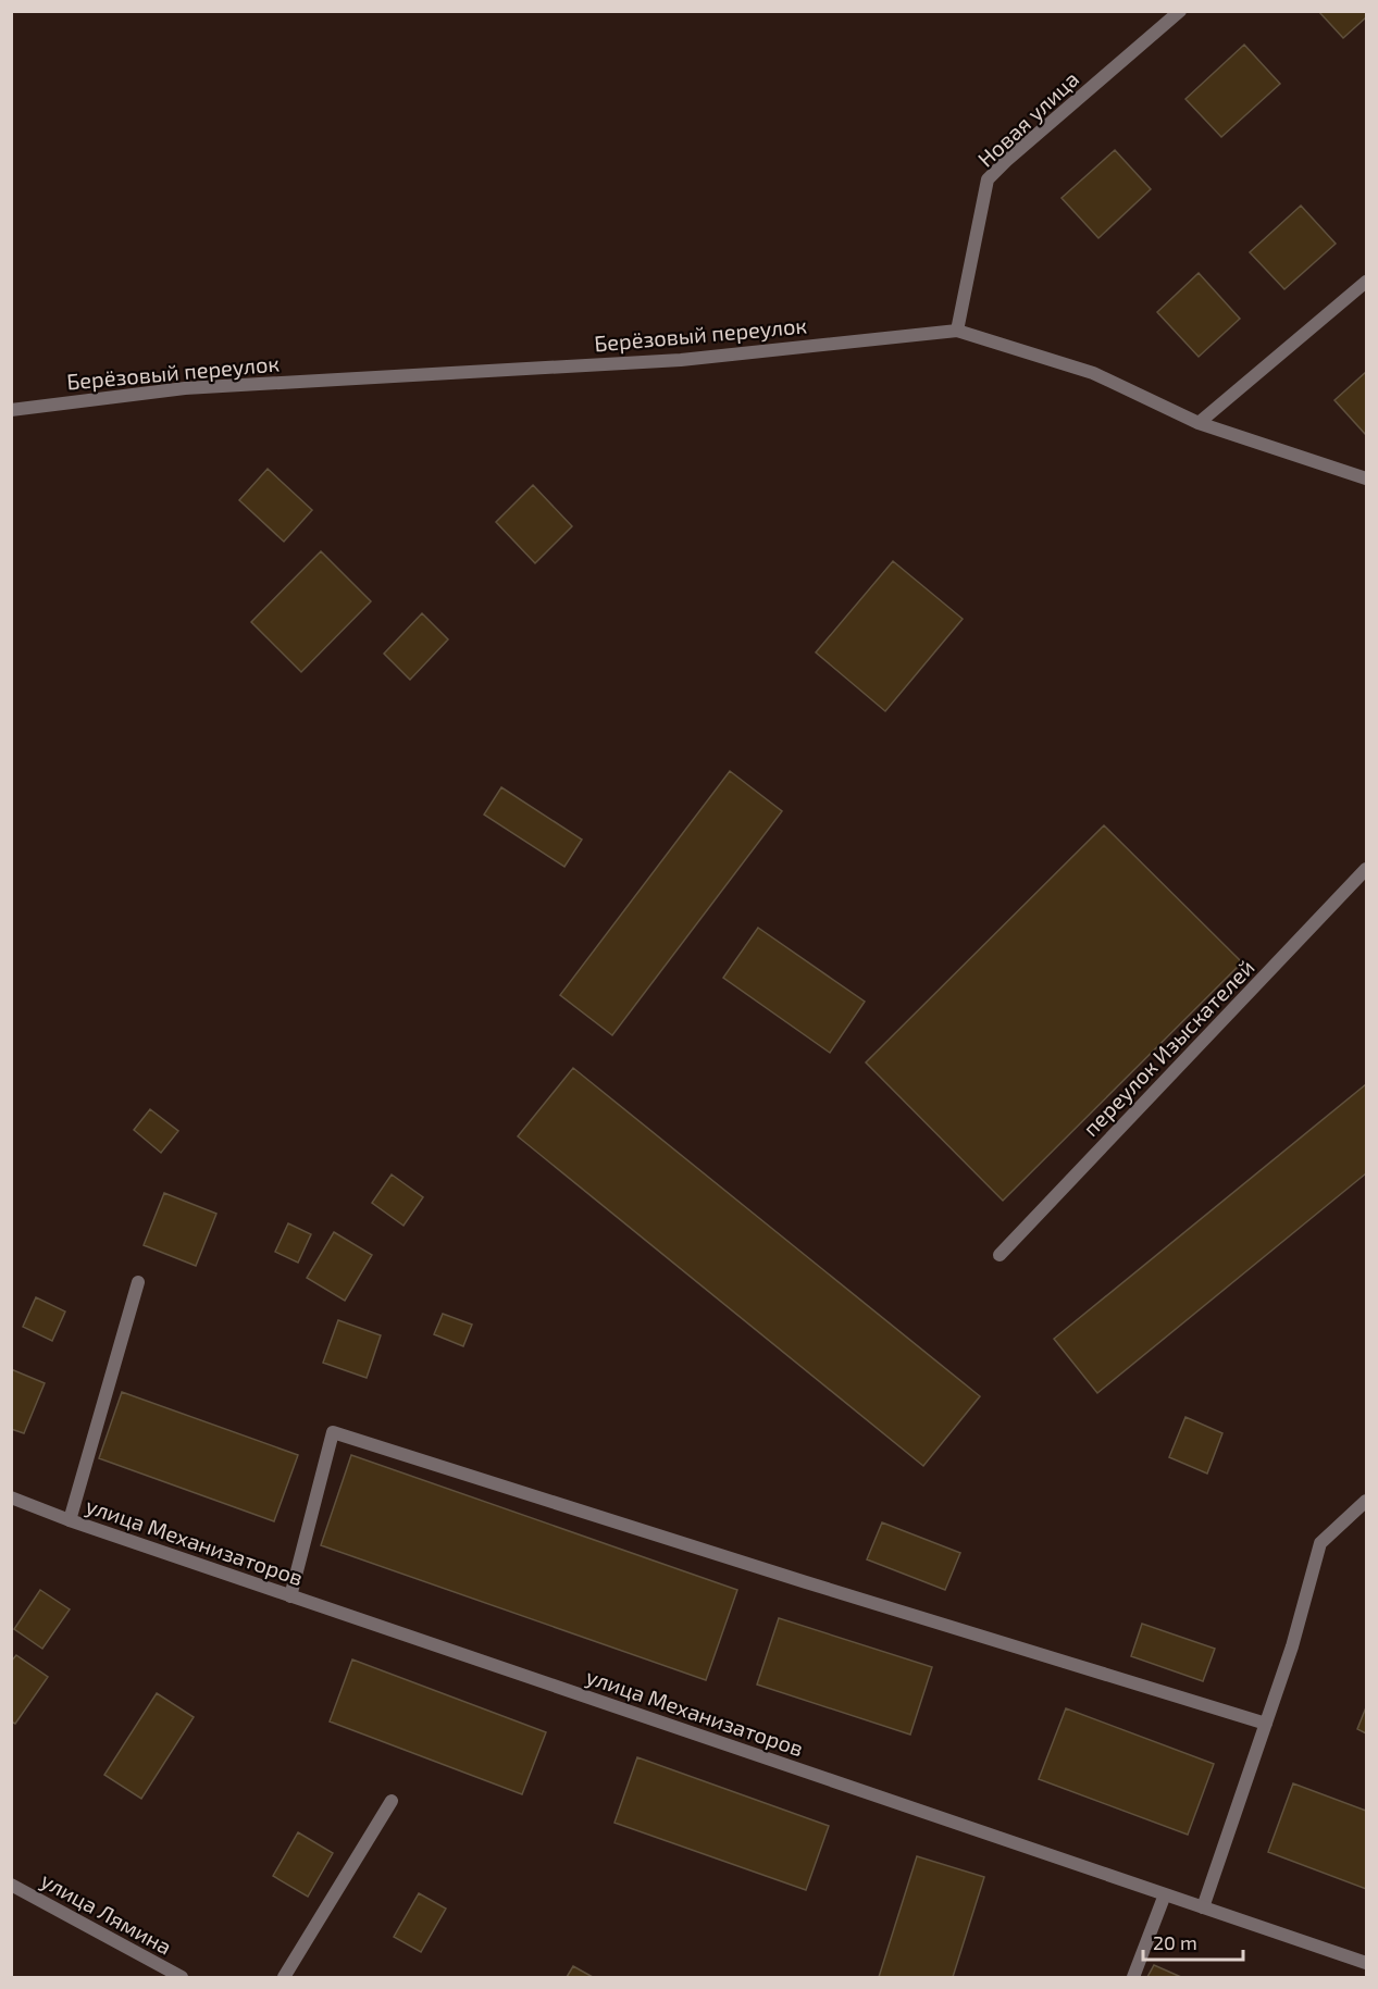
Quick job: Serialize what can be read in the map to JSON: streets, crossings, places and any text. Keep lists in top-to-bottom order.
{
  "streets": {
    "street": [
      "Новая улица",
      "Берёзовый переулок",
      "переулок Изыскателей",
      "улица Механизаторов",
      "улица Лямина"
    ]
  },
  "crossings": [
    ["Новая улица", "Берёзовый переулок"]
  ],
  "scale_bar": "20 m"
}
